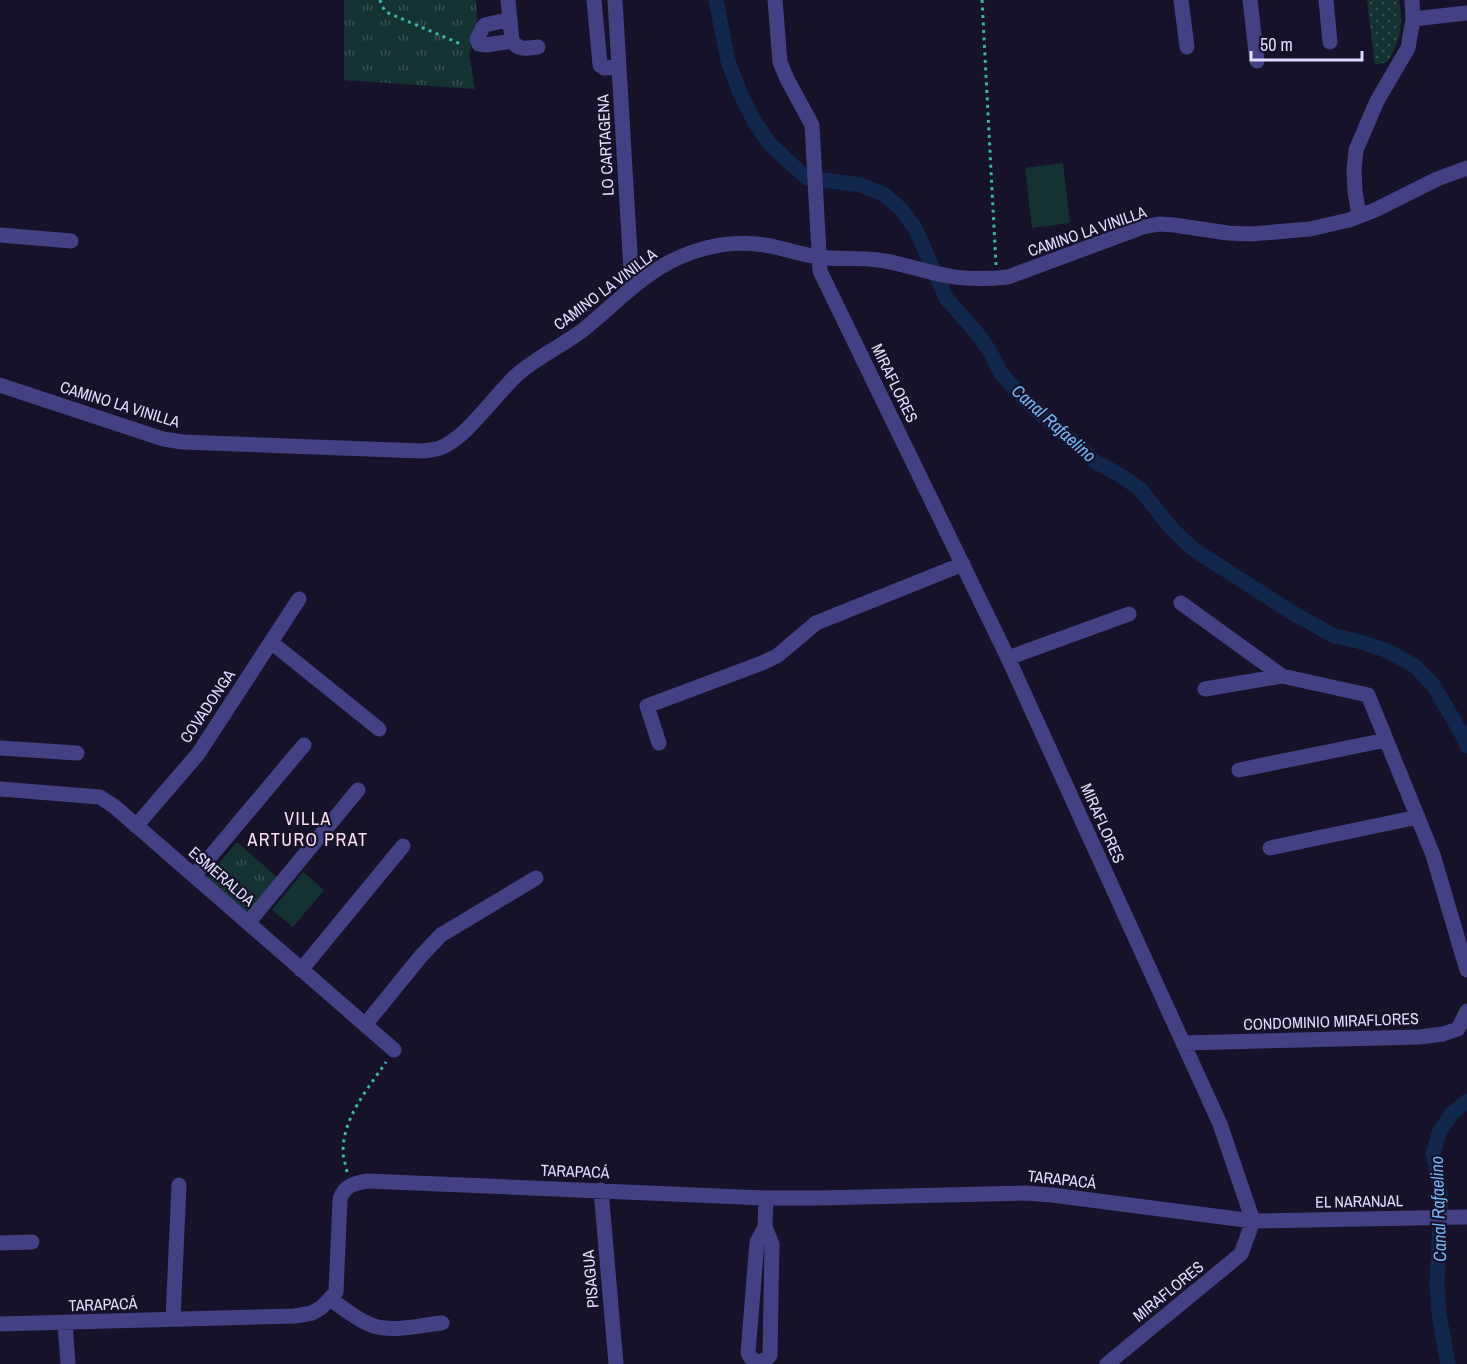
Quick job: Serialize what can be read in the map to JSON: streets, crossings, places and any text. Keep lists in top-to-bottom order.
{
  "streets": {
    "street": [
      "LO CARTAGENA",
      "CAMINO LA VINILLA",
      "MIRAFLORES",
      "COVADONGA",
      "ESMERALDA",
      "CONDOMINIO MIRAFLORES",
      "TARAPACÁ",
      "EL NARANJAL",
      "PISAGUA"
    ]
  },
  "crossings": [
    ["LO CARTAGENA", "CAMINO LA VINILLA"],
    ["CAMINO LA VINILLA", "MIRAFLORES"],
    ["MIRAFLORES", "CONDOMINIO MIRAFLORES"],
    ["MIRAFLORES", "TARAPACÁ"],
    ["MIRAFLORES", "EL NARANJAL"],
    ["COVADONGA", "ESMERALDA"],
    ["TARAPACÁ", "EL NARANJAL"],
    ["TARAPACÁ", "PISAGUA"]
  ],
  "districts": ["VILLA ARTURO PRAT"],
  "water": ["Canal Rafaelino"],
  "scale_bar": "50 m"
}
